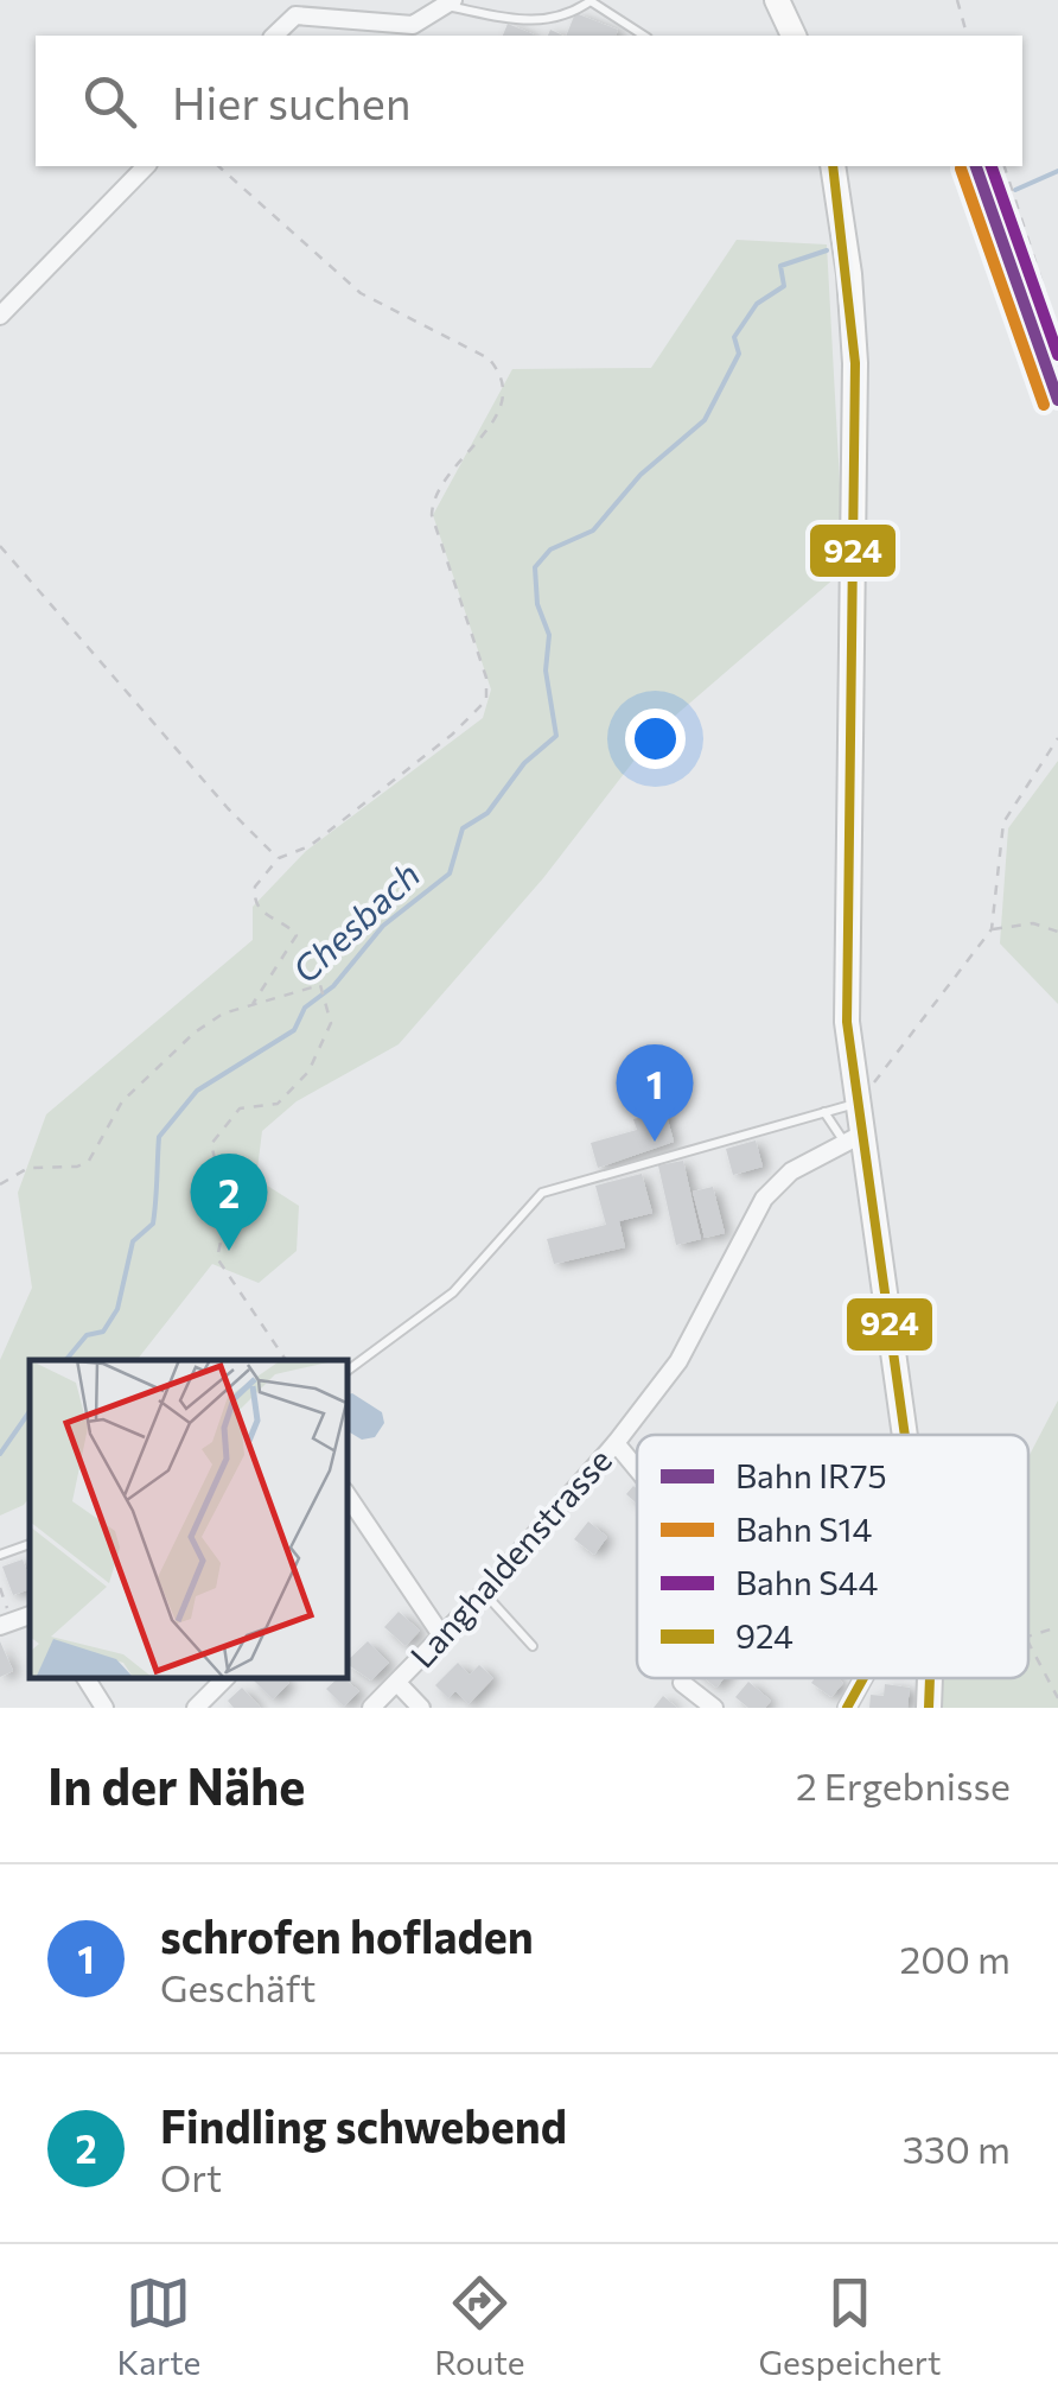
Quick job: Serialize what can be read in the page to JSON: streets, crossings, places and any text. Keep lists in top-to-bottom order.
{
  "streets": {
    "street": ["Langhaldenstrasse"]
  },
  "water": ["Chesbach"],
  "lines": [
    "rail line IR75",
    "rail line S44",
    "transit line 924",
    "rail line S14"
  ],
  "legend": [
    "Bahn IR75",
    "Bahn S14",
    "Bahn S44",
    "924"
  ],
  "page": {
    "search": "Hier suchen",
    "pins": ["1", "2"],
    "heading": ["In der Nähe", "2 Ergebnisse"],
    "list": [
      {
        "mark": "1",
        "name": "schrofen hofladen",
        "note": "Geschäft",
        "value": "200 m"
      },
      {
        "mark": "2",
        "name": "Findling schwebend",
        "note": "Ort",
        "value": "330 m"
      }
    ],
    "nav": ["Karte", "Route", "Gespeichert"]
  }
}
